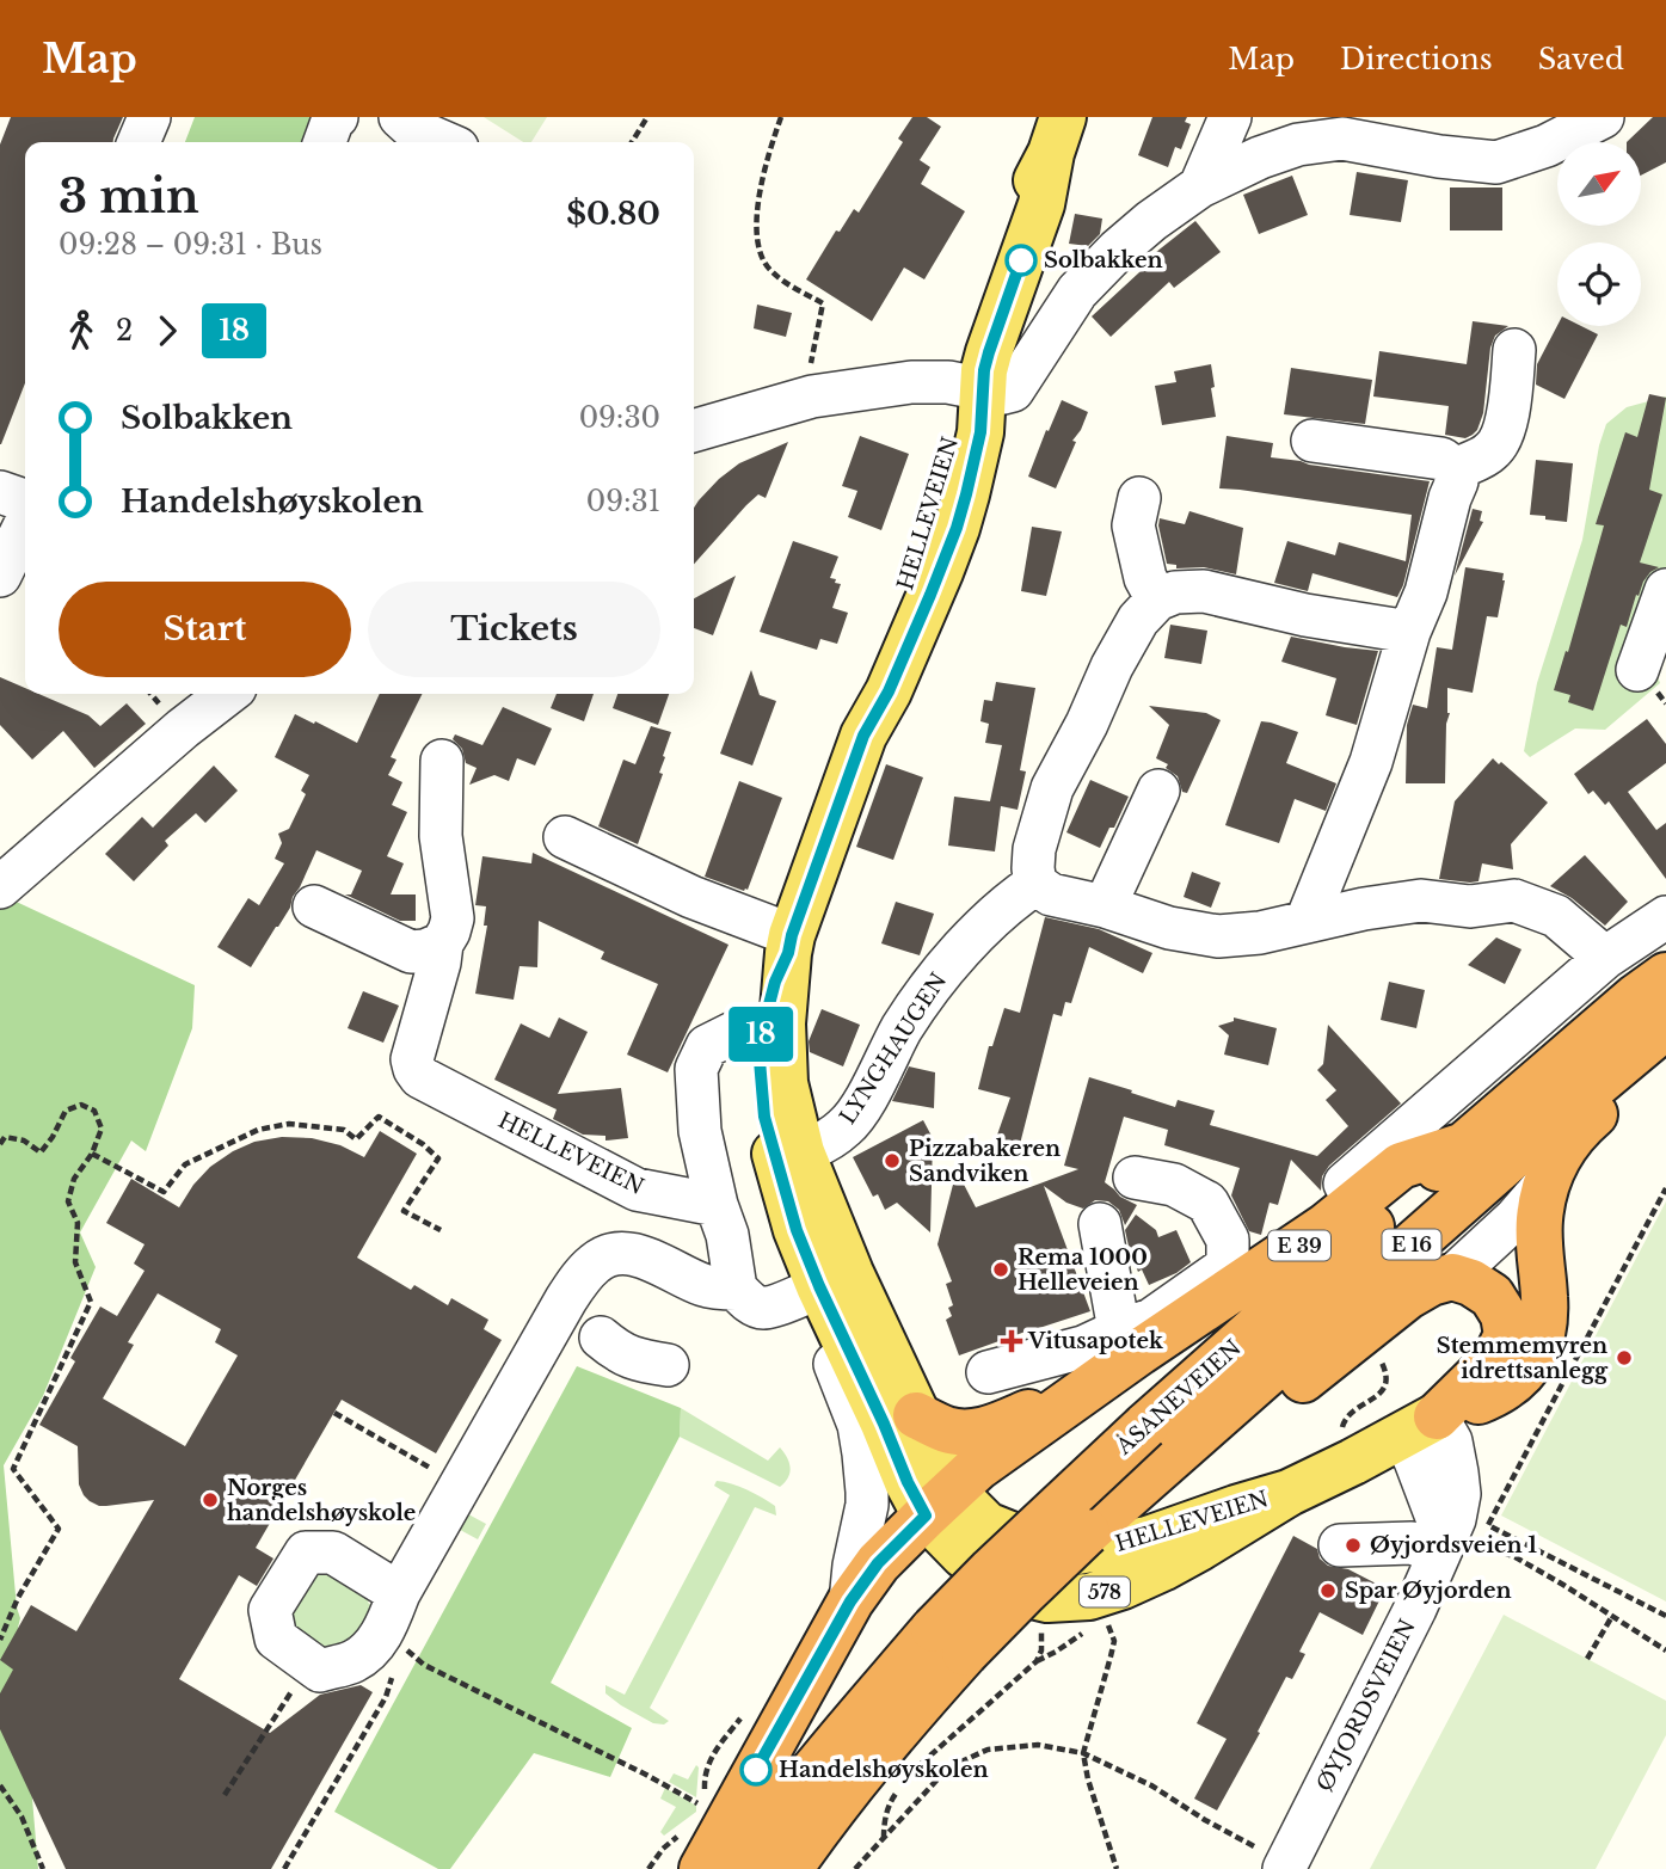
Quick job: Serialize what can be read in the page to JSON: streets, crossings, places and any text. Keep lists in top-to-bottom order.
{
  "streets": {
    "highway": ["E 16", "E 39", "ÅSANEVEIEN"],
    "main road": ["HELLEVEIEN", "578"],
    "street": ["LYNGHAUGEN", "ØYJORDSVEIEN"]
  },
  "crossings": [
    ["HELLEVEIEN", "LYNGHAUGEN"],
    ["HELLEVEIEN", "E 39"],
    ["HELLEVEIEN", "ØYJORDSVEIEN"],
    ["E 39", "ÅSANEVEIEN"]
  ],
  "places": {
    "other": [
      "Solbakken",
      "Pizzabakeren Sandviken",
      "Rema 1000 Helleveien",
      "Stemmemyren idrettsanlegg",
      "Norges handelshøyskole",
      "Øyjordsveien 1",
      "Spar Øyjorden",
      "Handelshøyskolen"
    ],
    "health": ["Vitusapotek"]
  },
  "lines": ["bus line 18"],
  "north": "top right",
  "page": {
    "header": "Map",
    "nav": ["Map", "Directions", "Saved"],
    "on_map": "18",
    "heading": ["3 min", "09:28 – 09:31 · Bus", "$0.80"],
    "legs": ["2", "18"],
    "list": [
      {
        "name": "Solbakken",
        "value": "09:30"
      },
      {
        "name": "Handelshøyskolen",
        "value": "09:31"
      }
    ],
    "buttons": ["Start", "Tickets"]
  }
}
